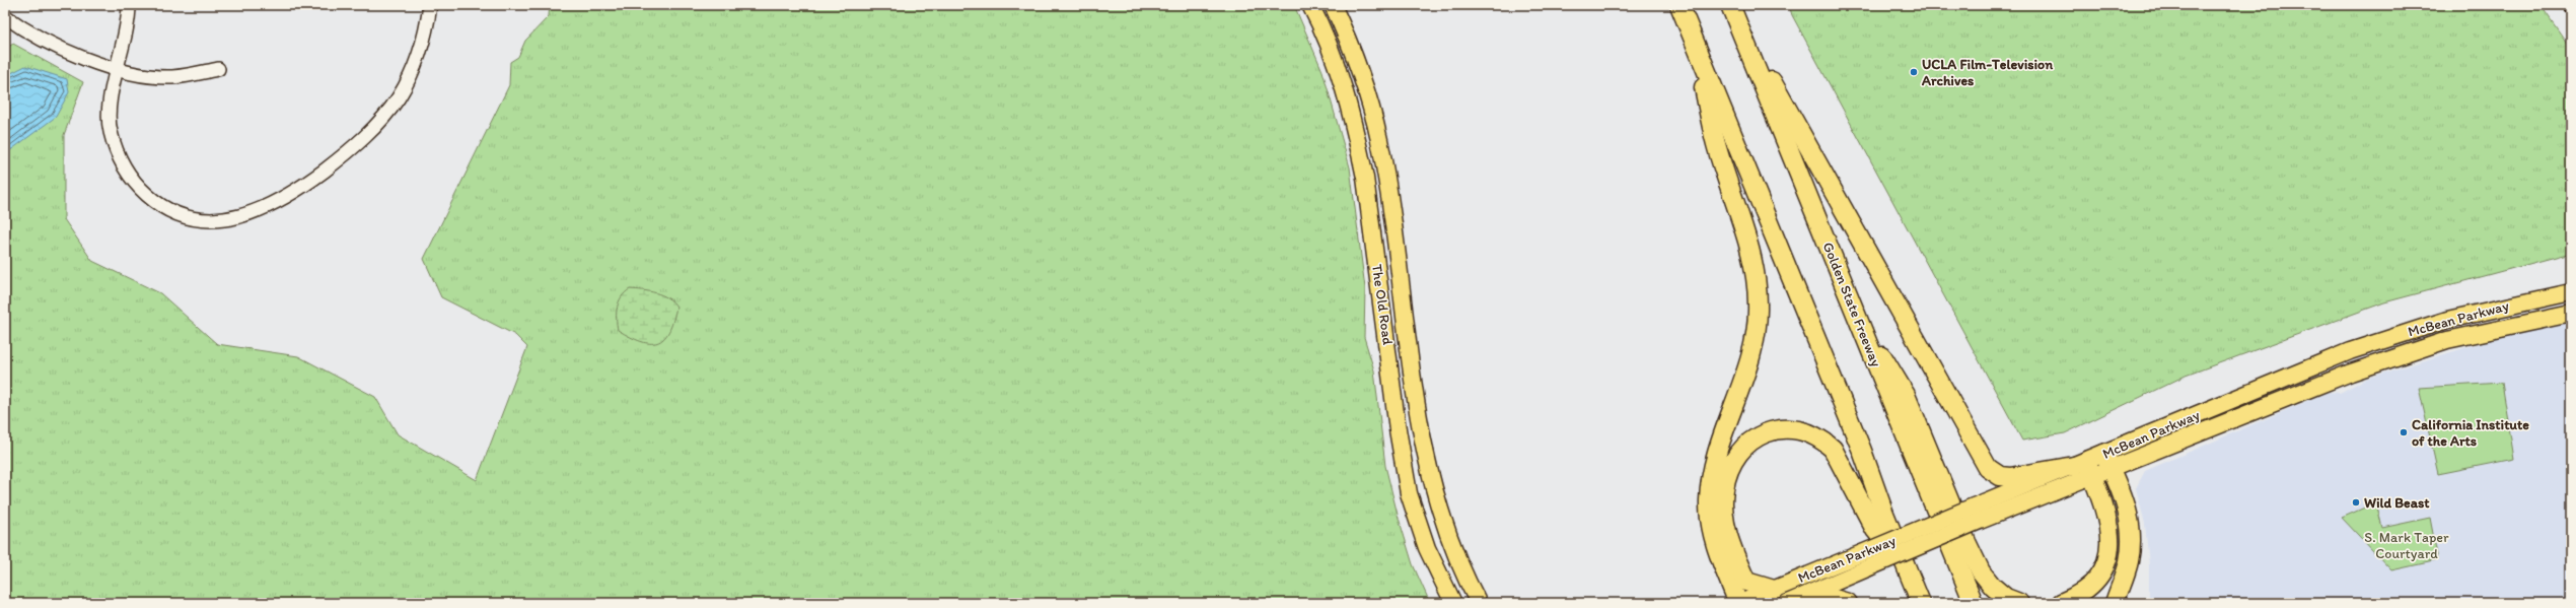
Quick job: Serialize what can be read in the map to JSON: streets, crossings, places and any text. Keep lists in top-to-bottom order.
{
  "streets": {
    "highway": ["Golden State Freeway"],
    "main road": ["The Old Road", "McBean Parkway"]
  },
  "parks": ["S. Mark Taper Courtyard"],
  "places": ["UCLA Film-Television Archives", "California Institute of the Arts", "Wild Beast"]
}
